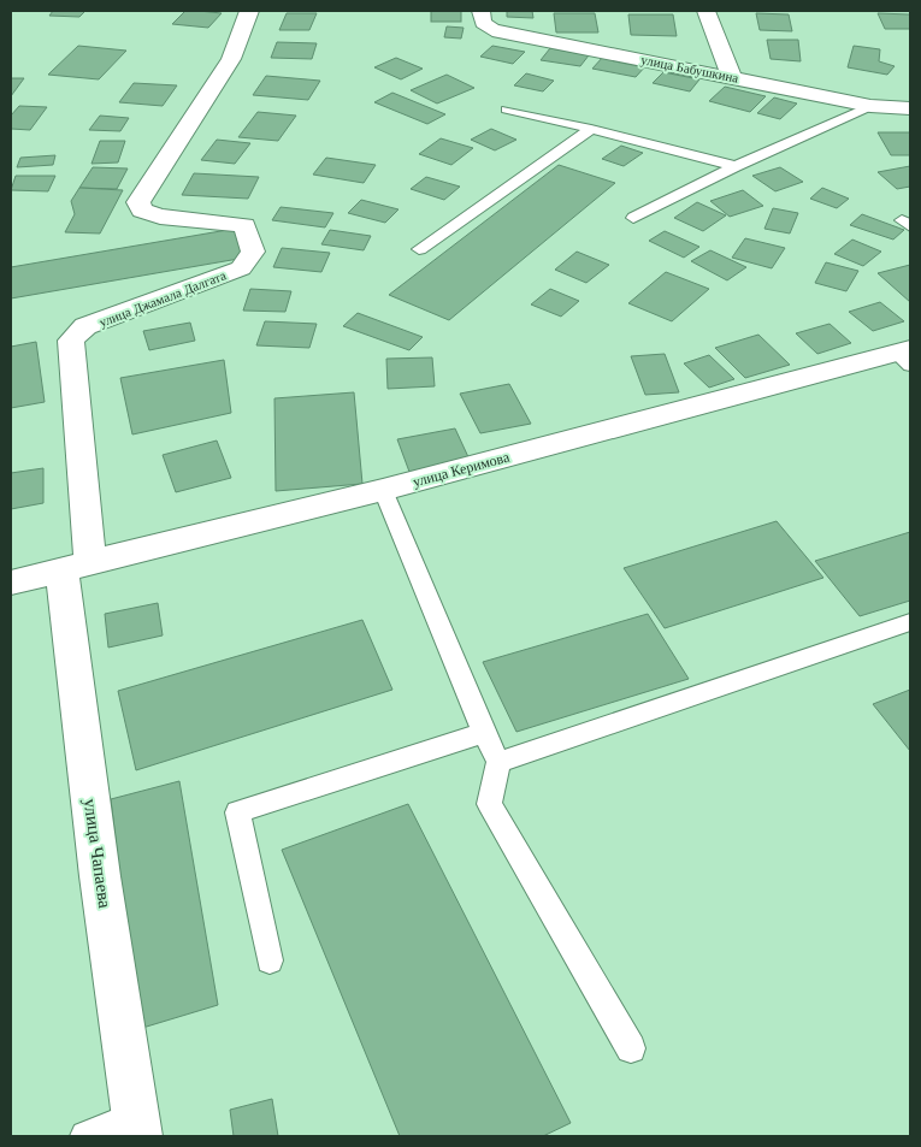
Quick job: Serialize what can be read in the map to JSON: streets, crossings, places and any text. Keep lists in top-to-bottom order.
{
  "streets": {
    "street": [
      "улица Бабушкина",
      "улица Джамала Далгата",
      "улица Керимова",
      "улица Чапаева"
    ]
  },
  "crossings": [
    ["улица Джамала Далгата", "улица Керимова"],
    ["улица Джамала Далгата", "улица Чапаева"],
    ["улица Керимова", "улица Чапаева"]
  ]
}
